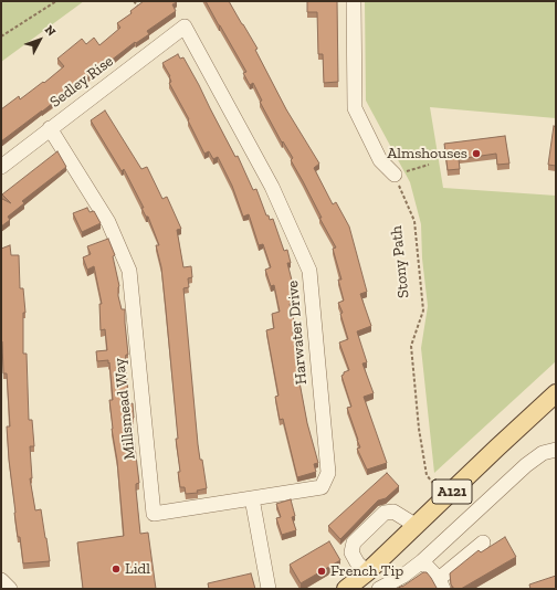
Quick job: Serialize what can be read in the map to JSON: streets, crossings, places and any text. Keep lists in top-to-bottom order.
{
  "streets": {
    "main road": ["A121"],
    "street": ["Sedley Rise", "Harwater Drive", "Millsmead Way"],
    "path": ["Stony Path"]
  },
  "crossings": [
    ["Sedley Rise", "Harwater Drive"],
    ["Sedley Rise", "Millsmead Way"],
    ["Stony Path", "A121"],
    ["Harwater Drive", "Millsmead Way"]
  ],
  "places": ["Almshouses", "Lidl", "French Tip"],
  "north": "top right"
}
